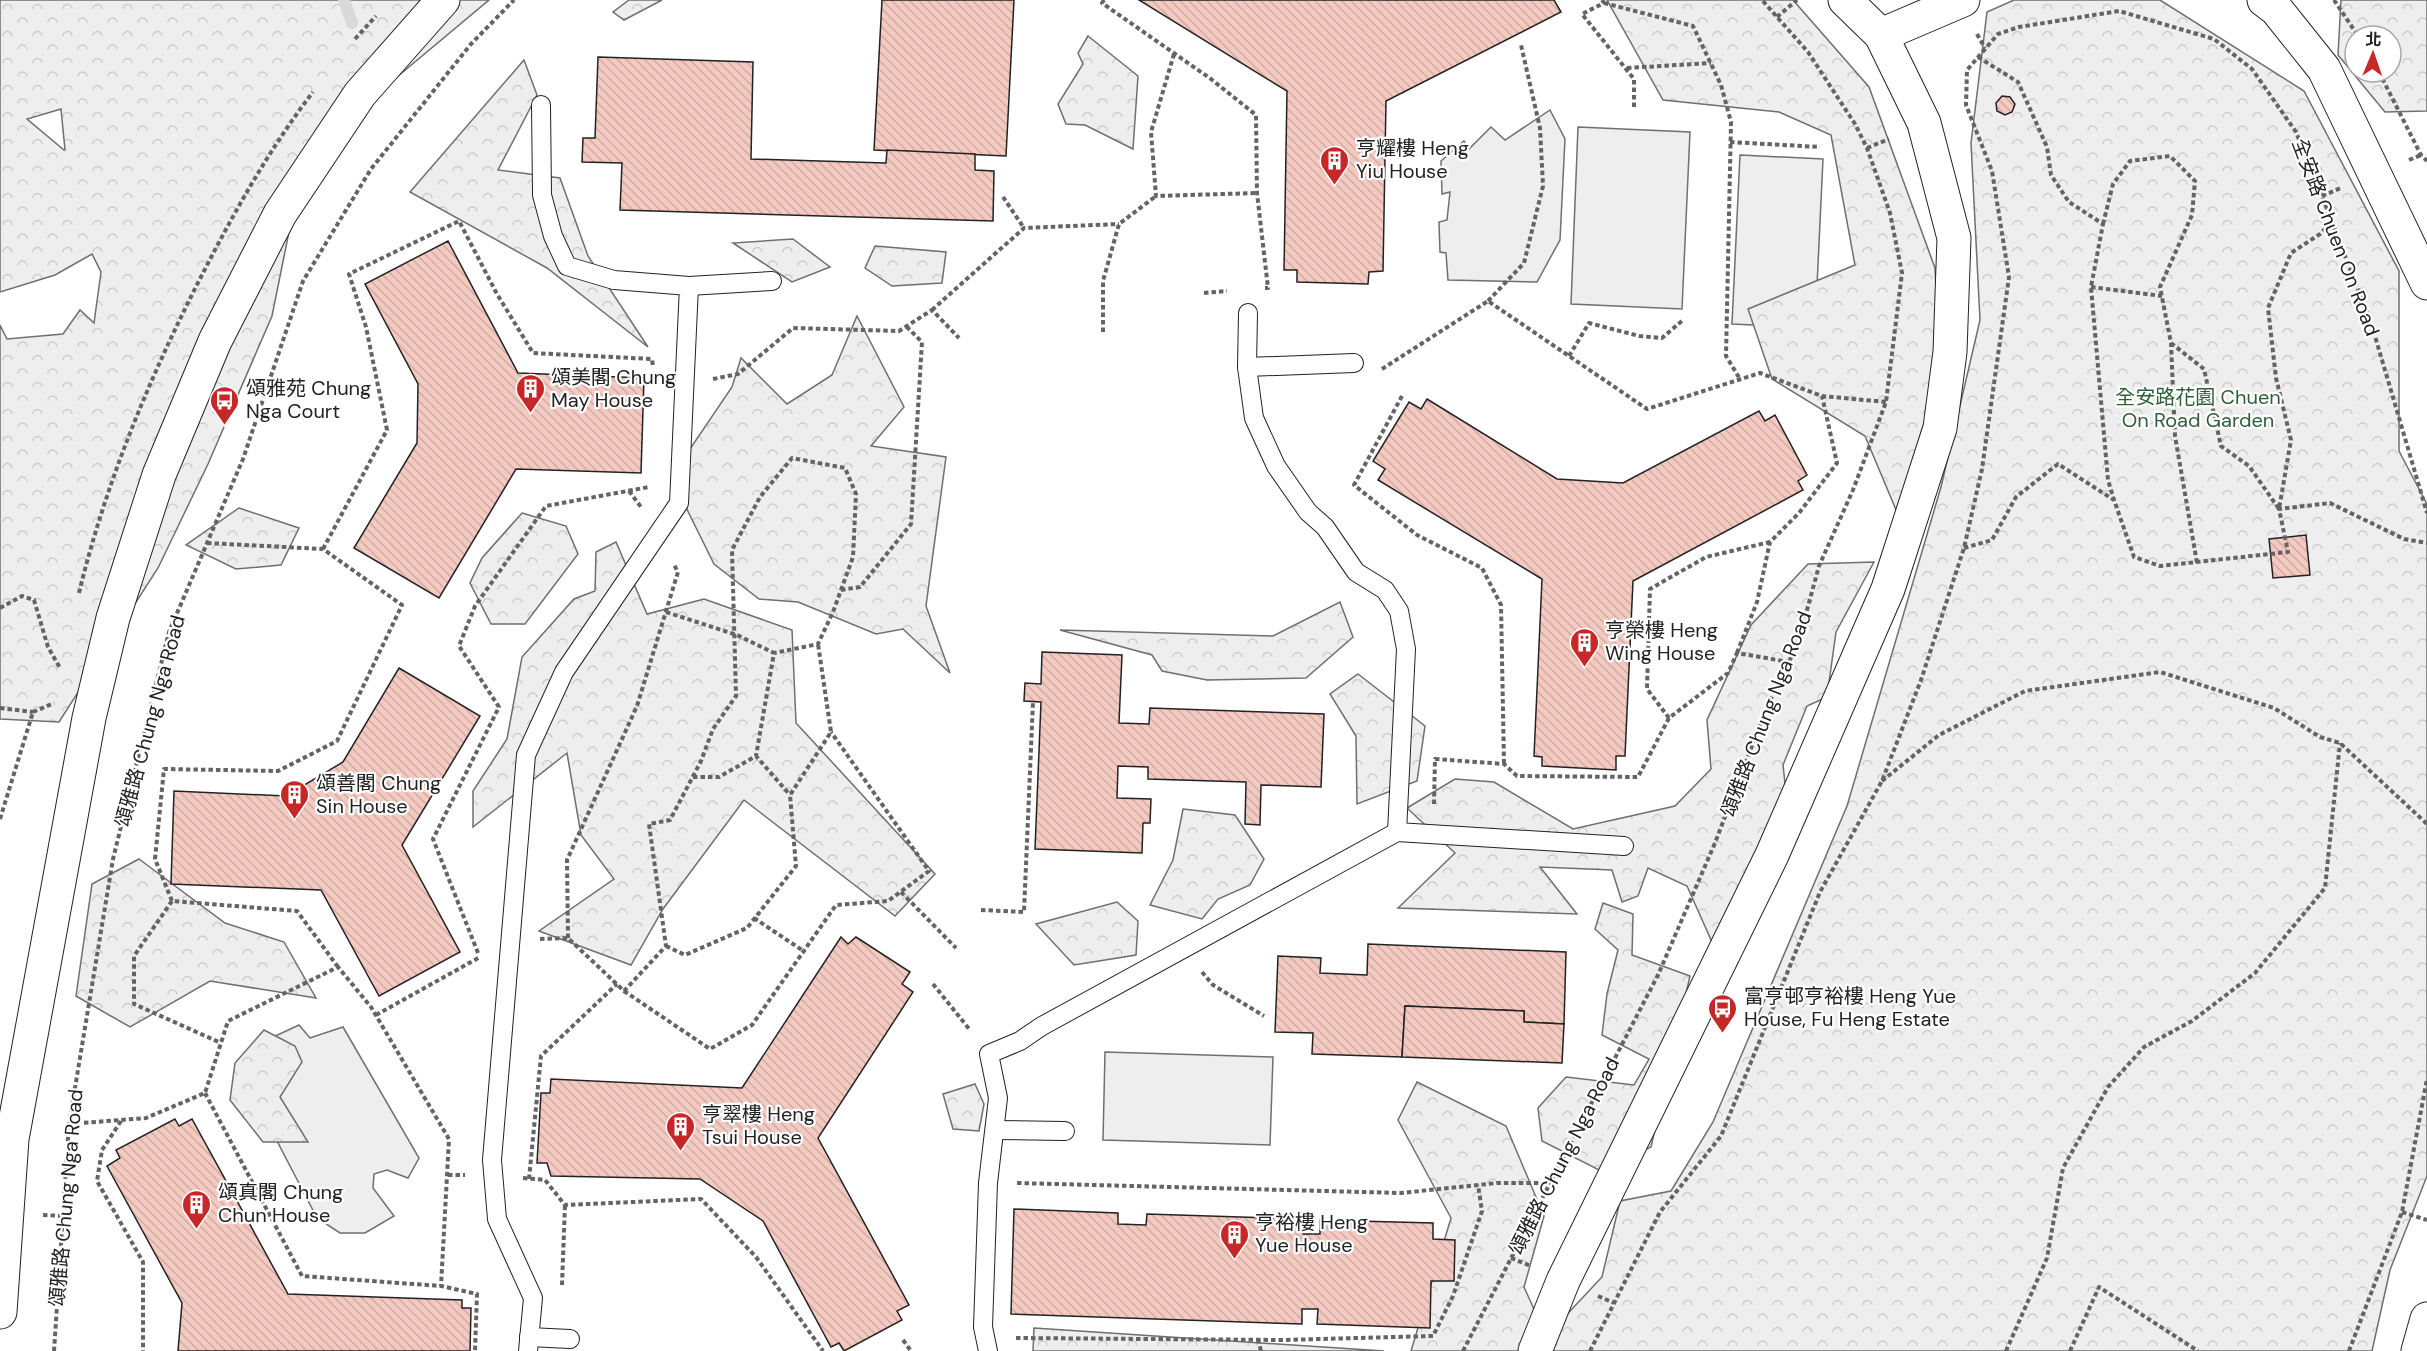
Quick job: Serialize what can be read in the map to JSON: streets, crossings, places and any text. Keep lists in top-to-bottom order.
{
  "streets": {
    "path": ["全安路 Chuen On Road", "頌雅路 Chung Nga Road"]
  },
  "parks": ["全安路花園 Chuen On Road Garden"],
  "places": {
    "building": [
      "亨耀樓 Heng Yiu House",
      "頌美閣 Chung May House",
      "亨榮樓 Heng Wing House",
      "頌善閣 Chung Sin House",
      "亨翠樓 Heng Tsui House",
      "頌真閣 Chung Chun House",
      "亨裕樓 Heng Yue House"
    ],
    "bus stop": ["頌雅苑 Chung Nga Court", "富亨邨亨裕樓 Heng Yue House, Fu Heng Estate"]
  },
  "north": "top"
}
